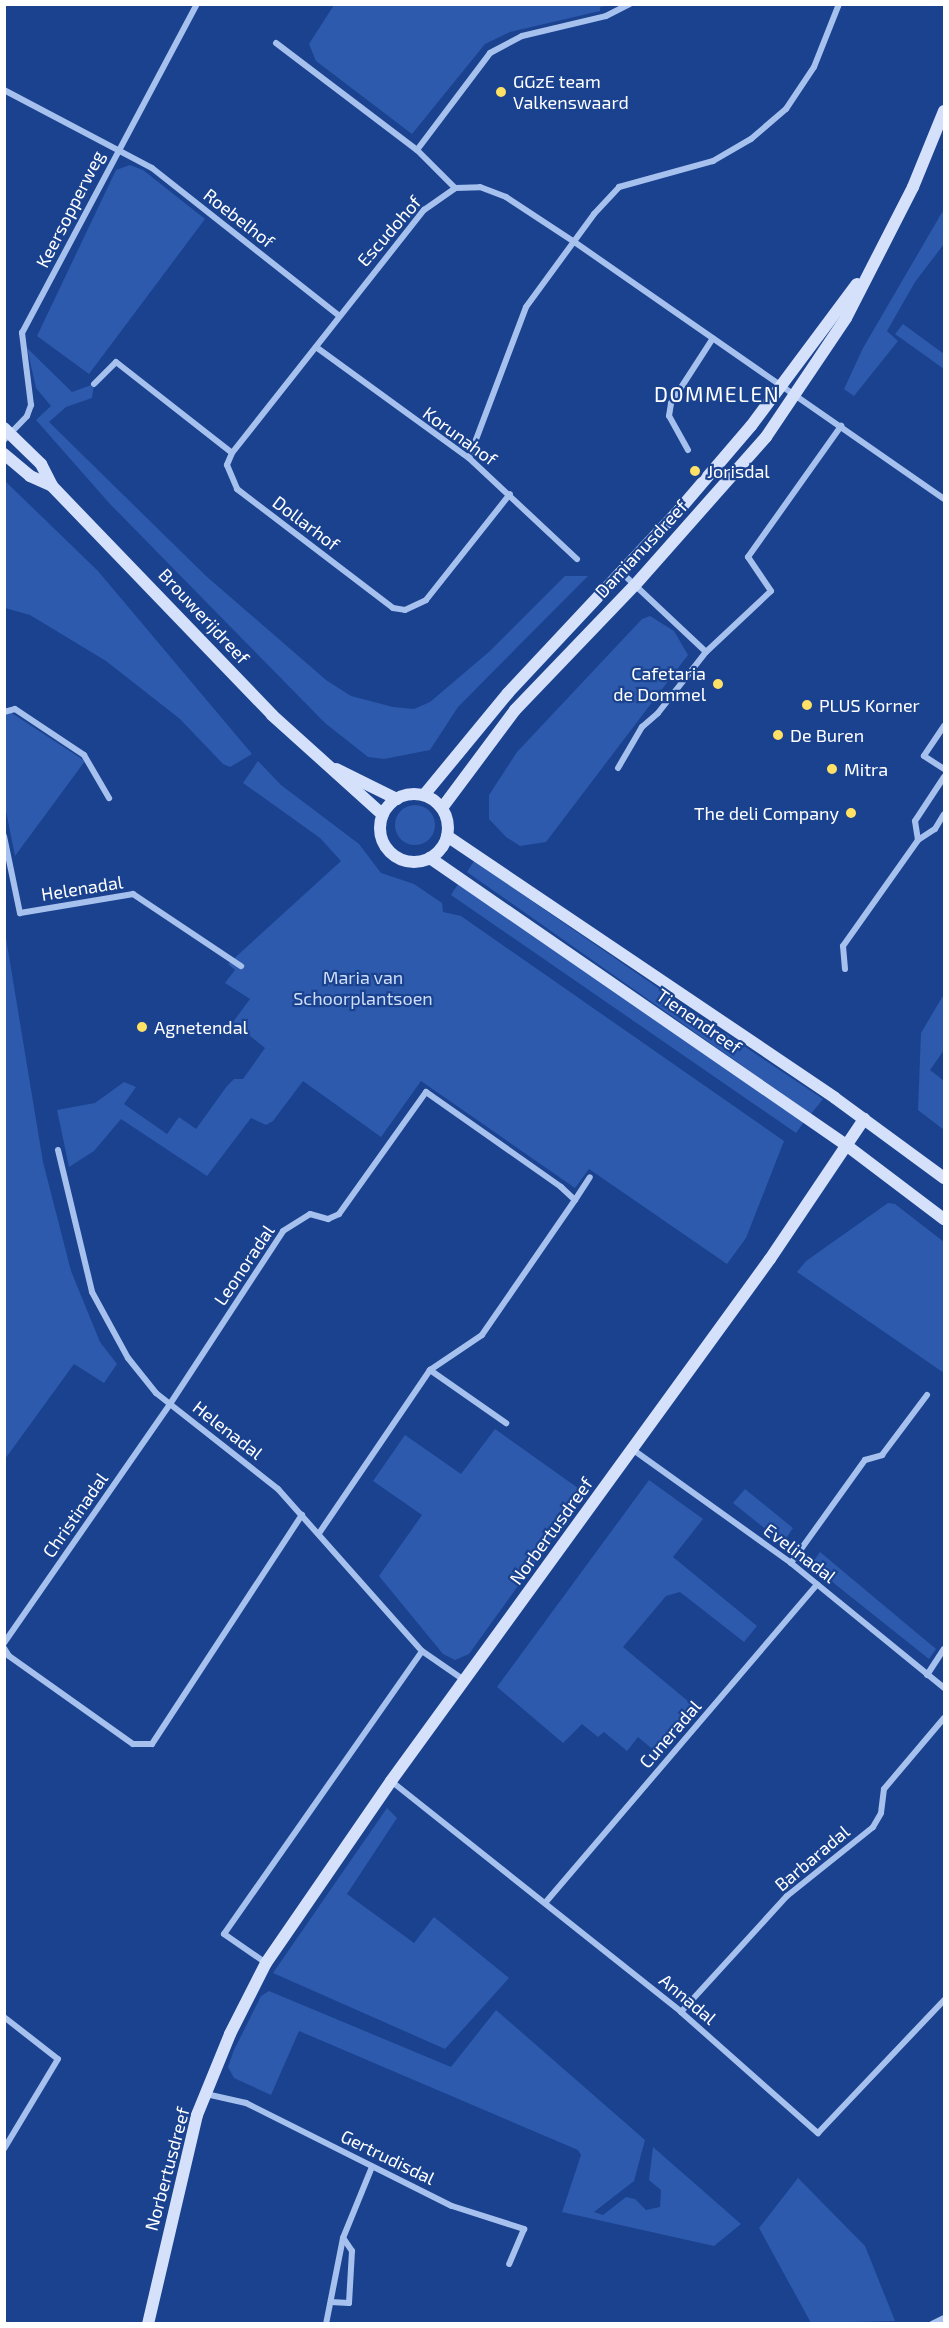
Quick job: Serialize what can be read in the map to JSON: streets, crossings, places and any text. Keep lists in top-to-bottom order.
{
  "streets": {
    "street": [
      "Keersopperweg",
      "Roebelhof",
      "Escudohof",
      "Korunahof",
      "Dollarhof",
      "Damianusdreef",
      "Brouwerijdreef",
      "Helenadal",
      "Tienendreef",
      "Leonoradal",
      "Christinadal",
      "Norbertusdreef",
      "Evelinadal",
      "Cuneradal",
      "Barbaradal",
      "Annadal",
      "Gertrudisdal"
    ]
  },
  "crossings": [
    ["Keersopperweg", "Roebelhof"],
    ["Keersopperweg", "Brouwerijdreef"],
    ["Roebelhof", "Escudohof"],
    ["Escudohof", "Korunahof"],
    ["Escudohof", "Dollarhof"],
    ["Korunahof", "Dollarhof"],
    ["Damianusdreef", "Brouwerijdreef"],
    ["Damianusdreef", "Tienendreef"],
    ["Brouwerijdreef", "Tienendreef"],
    ["Helenadal", "Leonoradal"],
    ["Helenadal", "Christinadal"],
    ["Helenadal", "Norbertusdreef"],
    ["Tienendreef", "Norbertusdreef"],
    ["Leonoradal", "Christinadal"],
    ["Norbertusdreef", "Evelinadal"],
    ["Norbertusdreef", "Annadal"],
    ["Norbertusdreef", "Gertrudisdal"],
    ["Evelinadal", "Cuneradal"],
    ["Cuneradal", "Annadal"],
    ["Barbaradal", "Annadal"]
  ],
  "districts": ["DOMMELEN"],
  "parks": ["Maria van Schoorplantsoen"],
  "places": [
    "GGzE team Valkenswaard",
    "Jorisdal",
    "Cafetaria de Dommel",
    "PLUS Korner",
    "De Buren",
    "Mitra",
    "The deli Company",
    "Agnetendal"
  ]
}
